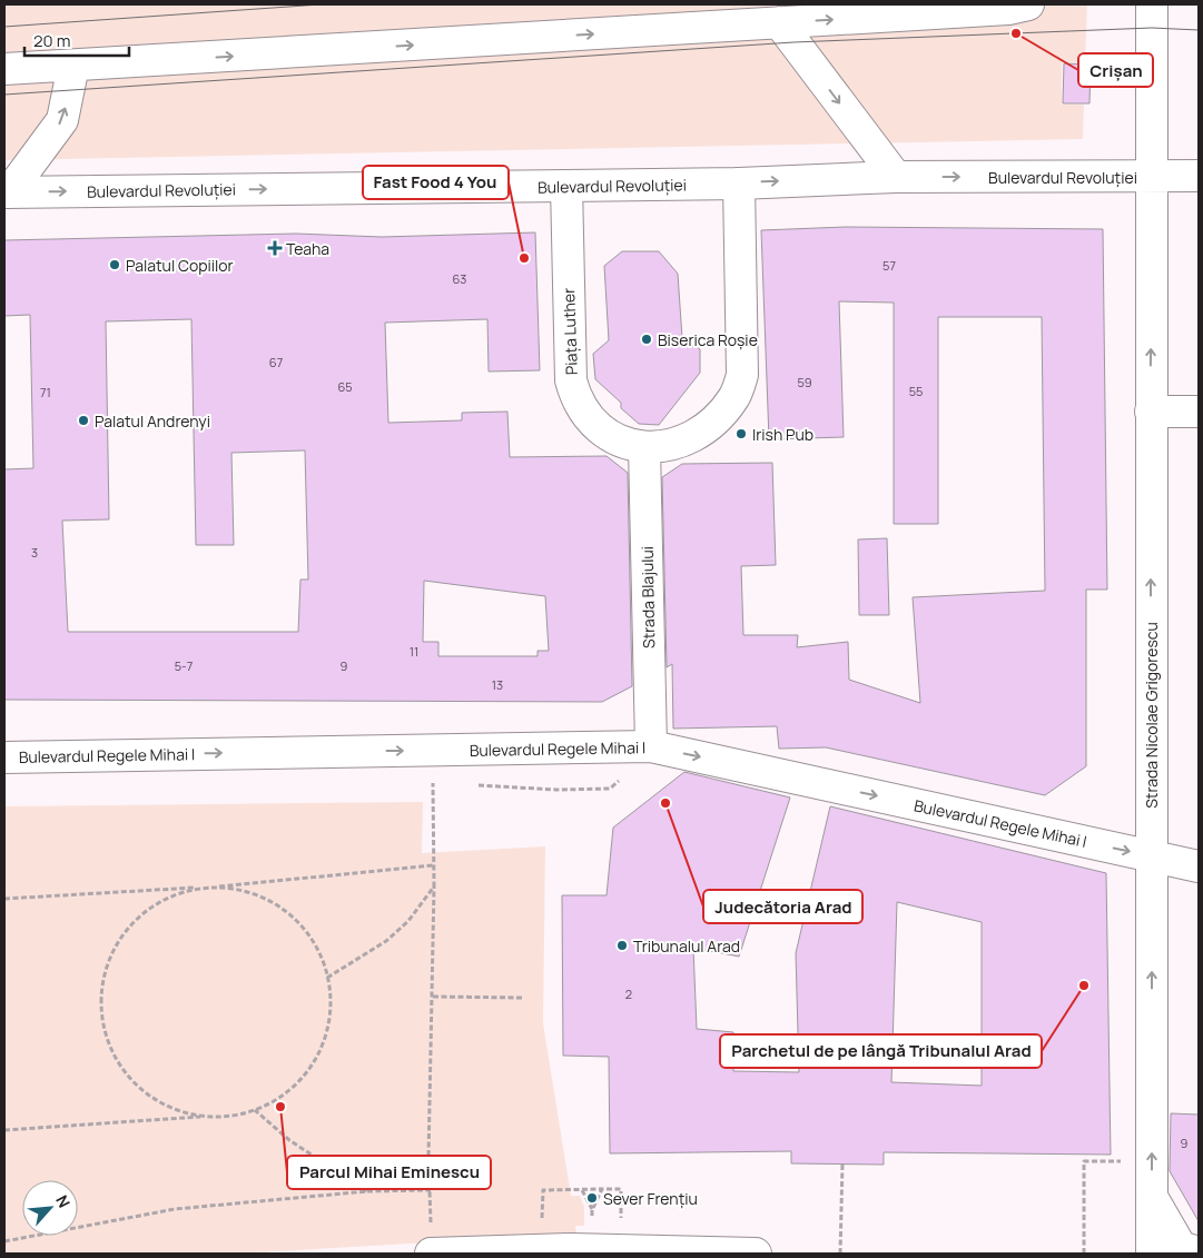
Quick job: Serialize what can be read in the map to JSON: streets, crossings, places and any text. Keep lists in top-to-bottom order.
{
  "streets": {
    "main road": [
      "Bulevardul Revoluției",
      "Piața Luther",
      "Strada Blajului",
      "Strada Nicolae Grigorescu",
      "Bulevardul Regele Mihai I"
    ]
  },
  "crossings": [
    ["Bulevardul Revoluției", "Piața Luther"],
    ["Bulevardul Revoluției", "Strada Nicolae Grigorescu"],
    ["Piața Luther", "Strada Blajului"],
    ["Strada Blajului", "Bulevardul Regele Mihai I"],
    ["Strada Nicolae Grigorescu", "Bulevardul Regele Mihai I"]
  ],
  "one_way": ["Strada Nicolae Grigorescu", "Bulevardul Regele Mihai I"],
  "places": {
    "other": [
      "Crișan",
      "Fast Food 4 You",
      "Palatul Copiilor",
      "Biserica Roșie",
      "Palatul Andrenyi",
      "Irish Pub",
      "Judecătoria Arad",
      "Tribunalul Arad",
      "Parchetul de pe lângă Tribunalul Arad",
      "Parcul Mihai Eminescu",
      "Sever Frențiu"
    ],
    "health": ["Teaha"]
  },
  "house_numbers": [
    "57",
    "63",
    "67",
    "59",
    "65",
    "55",
    "71",
    "3",
    "11",
    "5-7",
    "9",
    "13",
    "2",
    "9"
  ],
  "scale_bar": "20 m",
  "north": "top right"
}
